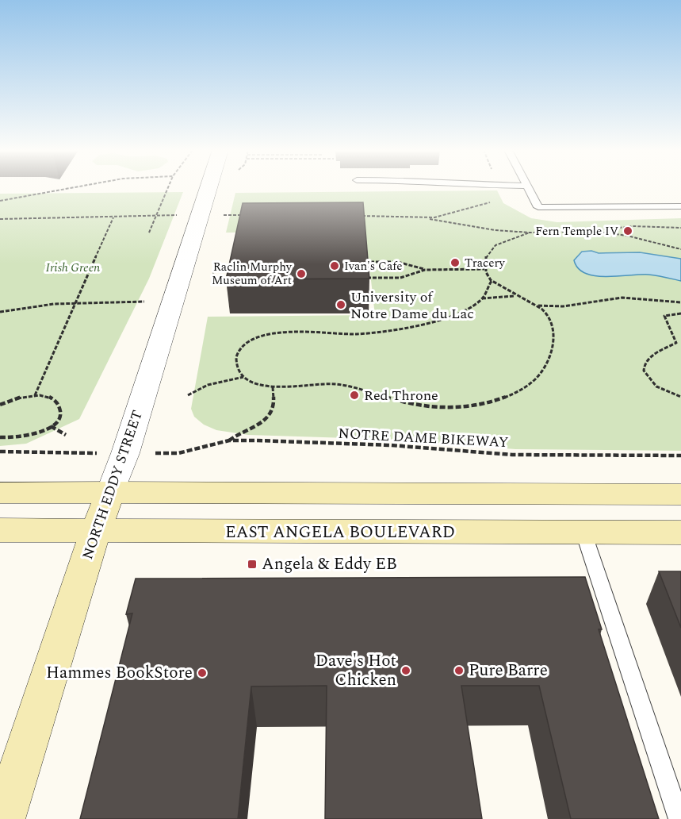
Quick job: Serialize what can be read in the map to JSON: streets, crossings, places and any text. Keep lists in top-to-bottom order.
{
  "streets": {
    "main road": ["NORTH EDDY STREET", "EAST ANGELA BOULEVARD"],
    "path": ["NOTRE DAME BIKEWAY"]
  },
  "crossings": [
    ["NORTH EDDY STREET", "EAST ANGELA BOULEVARD"]
  ],
  "parks": ["Irish Green"],
  "places": {
    "other": [
      "Fern Temple IV",
      "Tracery",
      "Ivan's Cafe",
      "Raclin Murphy Museum of Art",
      "University of Notre Dame du Lac",
      "Red Throne",
      "Dave's Hot Chicken",
      "Pure Barre",
      "Hammes BookStore"
    ],
    "transit": ["Angela & Eddy EB"]
  }
}
